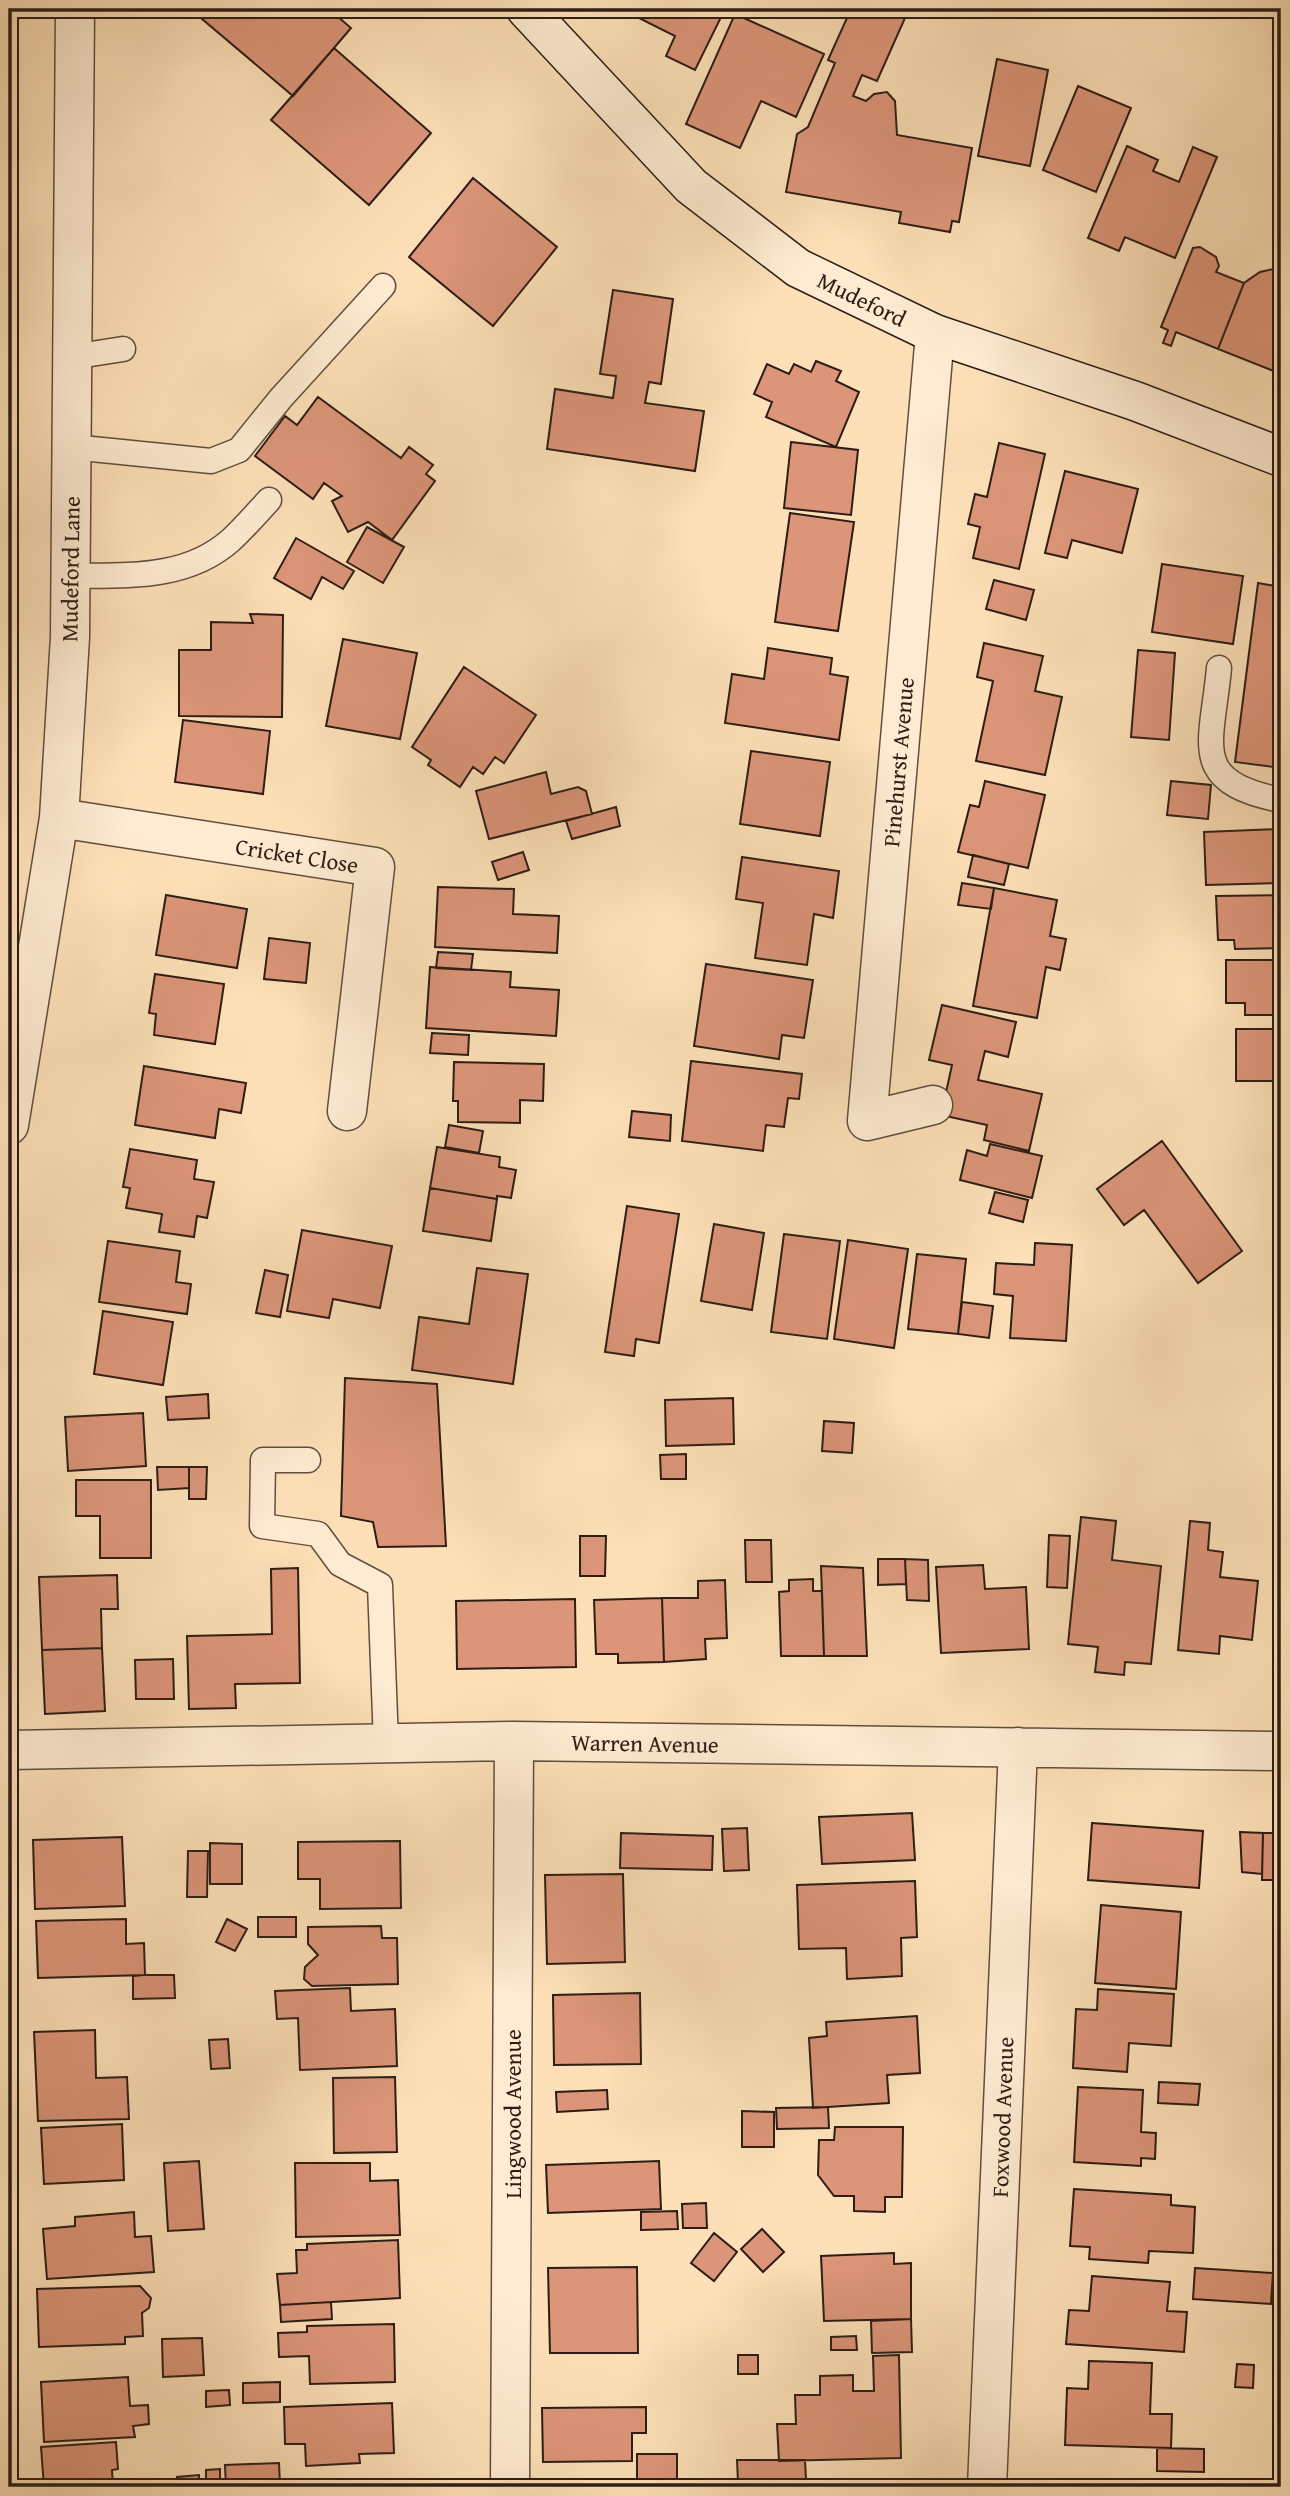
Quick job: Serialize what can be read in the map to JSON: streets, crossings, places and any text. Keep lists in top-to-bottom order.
{
  "streets": {
    "street": [
      "Mudeford",
      "Mudeford Lane",
      "Pinehurst Avenue",
      "Cricket Close",
      "Warren Avenue",
      "Lingwood Avenue",
      "Foxwood Avenue"
    ]
  },
  "crossings": [
    ["Mudeford", "Pinehurst Avenue"],
    ["Mudeford Lane", "Cricket Close"],
    ["Warren Avenue", "Lingwood Avenue"],
    ["Warren Avenue", "Foxwood Avenue"]
  ]
}
